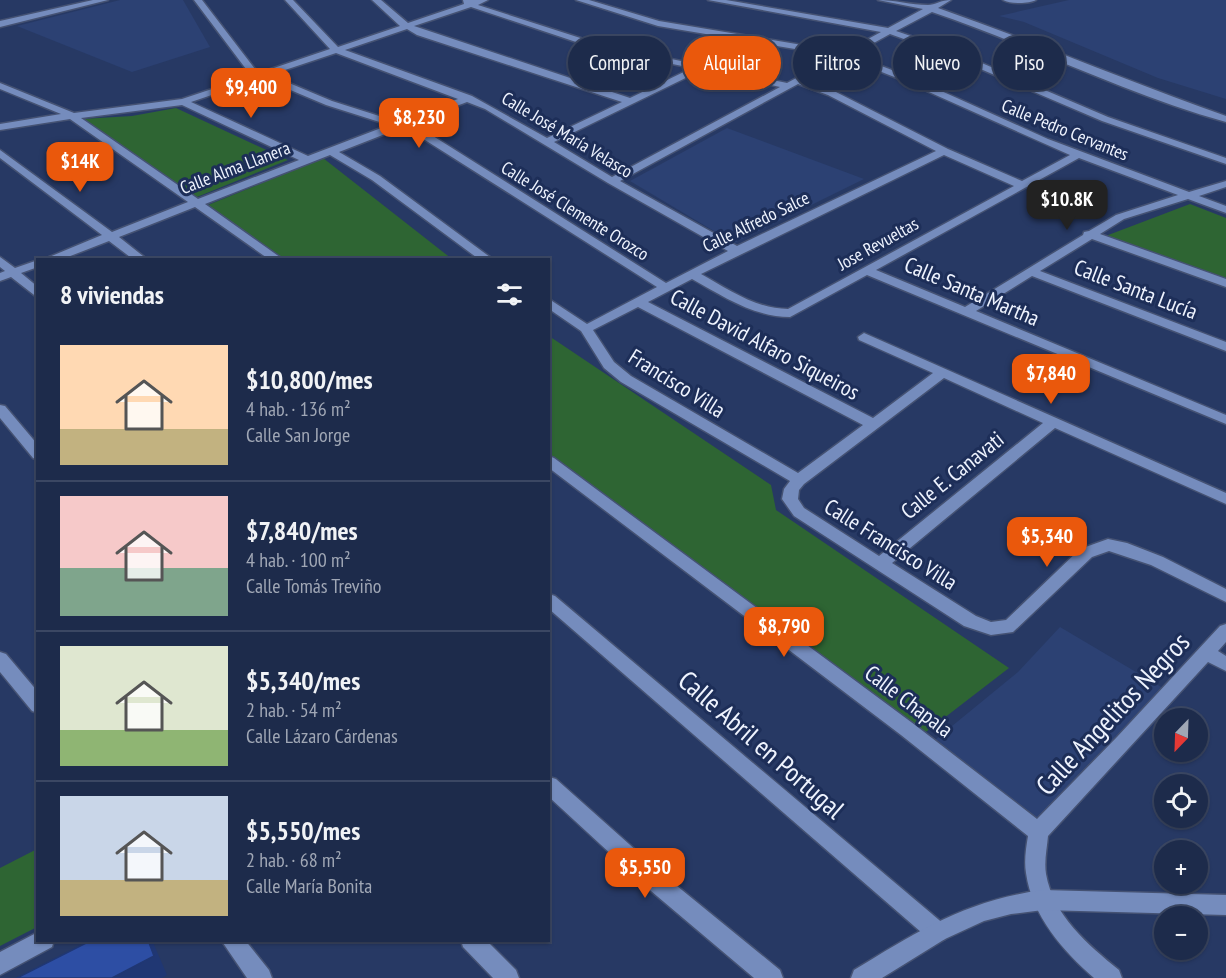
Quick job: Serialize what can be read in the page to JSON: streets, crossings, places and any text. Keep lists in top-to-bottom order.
{
  "streets": {
    "street": [
      "Calle Pedro Cervantes",
      "Calle José María Velasco",
      "Calle Alma Llanera",
      "Calle José Clemente Orozco",
      "Calle Alfredo Salce",
      "Jose Revueltas",
      "Calle Santa Lucía",
      "Calle Santa Martha",
      "Calle David Alfaro Siqueiros",
      "Francisco Villa",
      "Calle E. Canavati",
      "Calle Francisco Villa",
      "Calle Chapala",
      "Calle Angelitos Negros",
      "Calle Abril en Portugal"
    ]
  },
  "crossings": [
    ["Calle Pedro Cervantes", "Jose Revueltas"],
    ["Calle José María Velasco", "Calle Alma Llanera"],
    ["Calle José María Velasco", "Calle Alfredo Salce"],
    ["Calle Alma Llanera", "Calle José Clemente Orozco"],
    ["Calle José Clemente Orozco", "Calle Alfredo Salce"],
    ["Calle Alfredo Salce", "Jose Revueltas"],
    ["Calle Alfredo Salce", "Calle David Alfaro Siqueiros"],
    ["Calle Alfredo Salce", "Francisco Villa"],
    ["Jose Revueltas", "Calle Santa Martha"],
    ["Francisco Villa", "Calle Francisco Villa"],
    ["Calle E. Canavati", "Calle Francisco Villa"],
    ["Calle Chapala", "Calle Angelitos Negros"]
  ],
  "north": "bottom left",
  "page": {
    "chip": [
      "Comprar",
      "Alquilar",
      "Filtros",
      "Nuevo",
      "Piso"
    ],
    "price": [
      "$9,400",
      "$8,230",
      "$14K",
      "$10.8K",
      "$7,840",
      "$5,340",
      "$8,790",
      "$5,550"
    ],
    "heading": "8 viviendas",
    "list": [
      {
        "name": "$10,800/mes",
        "note": "4 hab. · 136 m² · Calle San Jorge"
      },
      {
        "name": "$7,840/mes",
        "note": "4 hab. · 100 m² · Calle Tomás Treviño"
      },
      {
        "name": "$5,340/mes",
        "note": "2 hab. · 54 m² · Calle Lázaro Cárdenas"
      },
      {
        "name": "$5,550/mes",
        "note": "2 hab. · 68 m² · Calle María Bonita"
      }
    ],
    "map_buttons": ["+", "−"]
  }
}
